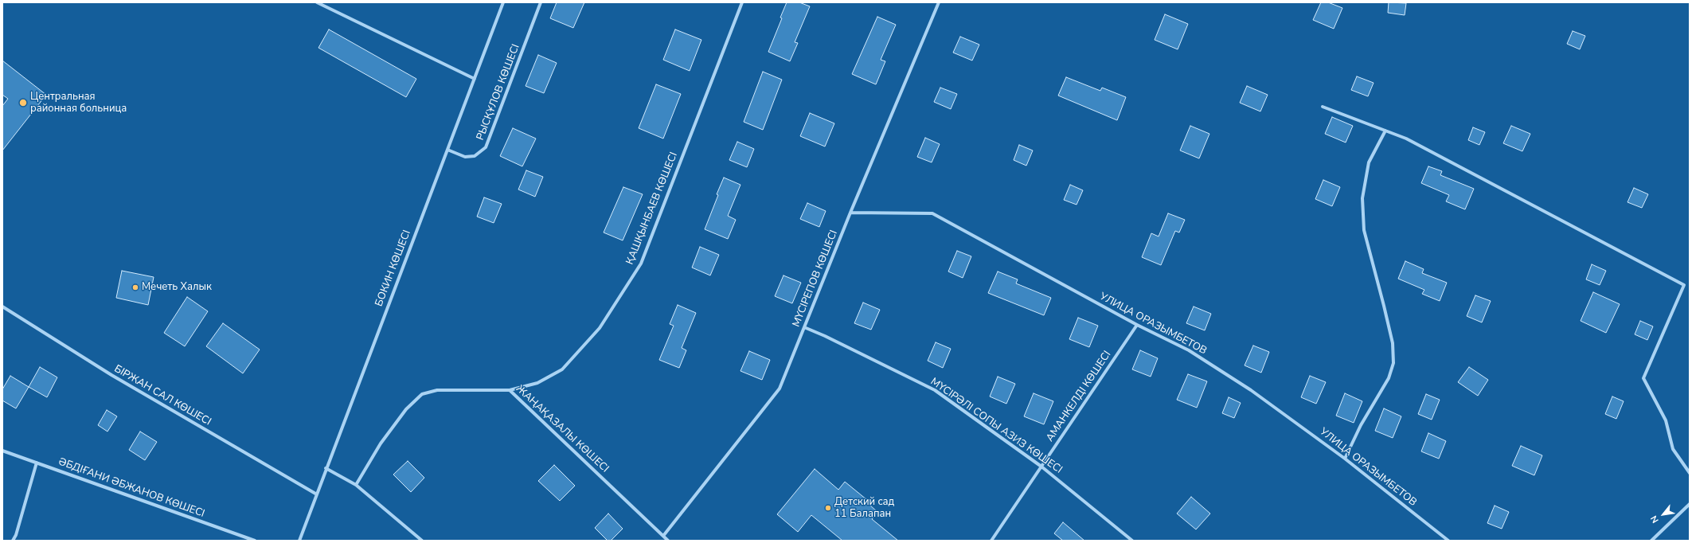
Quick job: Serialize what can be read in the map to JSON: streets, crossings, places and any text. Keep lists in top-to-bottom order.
{
  "streets": {
    "street": [
      "РЫСҚҰЛОВ КӨШЕСІ",
      "ҚАШҚЫНБАЕВ КӨШЕСІ",
      "БОКИН КӨШЕСІ",
      "МҮСІРЕПОВ КӨШЕСІ",
      "УЛИЦА ОРАЗЫМБЕТОВ",
      "БІРЖАН САЛ КӨШЕСІ",
      "АМАНКЕЛДІ КӨШЕСІ",
      "МҮСІРӘЛІ СОПЫ АЗИЗ КӨШЕСІ",
      "ЖАҢАҚАЗАЛЫ КӨШЕСІ",
      "ӘБДІҒАНИ ӘБЖАНОВ КӨШЕСІ"
    ]
  },
  "crossings": [
    ["РЫСҚҰЛОВ КӨШЕСІ", "БОКИН КӨШЕСІ"],
    ["ҚАШҚЫНБАЕВ КӨШЕСІ", "ЖАҢАҚАЗАЛЫ КӨШЕСІ"],
    ["БОКИН КӨШЕСІ", "БІРЖАН САЛ КӨШЕСІ"],
    ["МҮСІРЕПОВ КӨШЕСІ", "УЛИЦА ОРАЗЫМБЕТОВ"],
    ["МҮСІРЕПОВ КӨШЕСІ", "МҮСІРӘЛІ СОПЫ АЗИЗ КӨШЕСІ"],
    ["МҮСІРЕПОВ КӨШЕСІ", "ЖАҢАҚАЗАЛЫ КӨШЕСІ"],
    ["УЛИЦА ОРАЗЫМБЕТОВ", "АМАНКЕЛДІ КӨШЕСІ"],
    ["АМАНКЕЛДІ КӨШЕСІ", "МҮСІРӘЛІ СОПЫ АЗИЗ КӨШЕСІ"]
  ],
  "places": ["Центральная районная больница", "Мечеть Халык", "Детский сад 11 Балапан"],
  "north": "bottom left"
}
